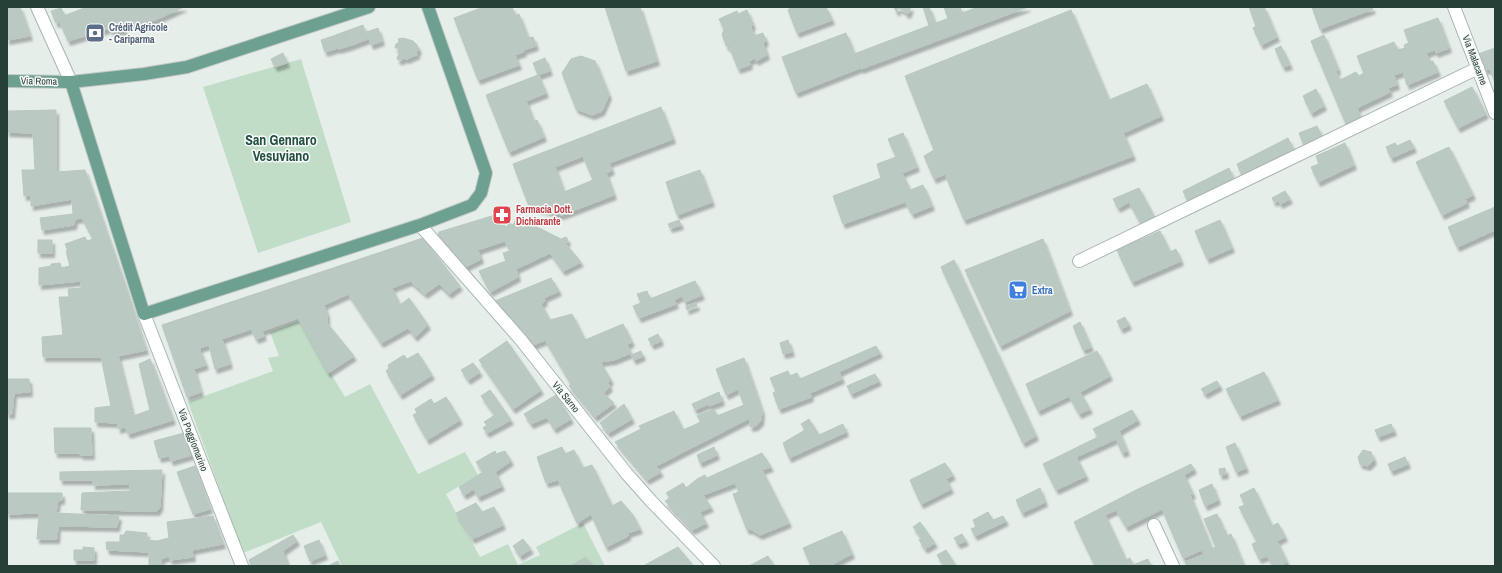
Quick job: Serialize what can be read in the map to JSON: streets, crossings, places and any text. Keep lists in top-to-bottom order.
{
  "streets": {
    "main road": ["Via Roma"],
    "street": ["Via Malacarne", "Via Sarno", "Via Poggiomarino"]
  },
  "districts": ["San Gennaro Vesuviano"],
  "places": {
    "bank": ["Crédit Agricole - Cariparma"],
    "pharmacy": ["Farmacia Dott. Dichiarante"],
    "supermarket": ["Extra"]
  }
}
